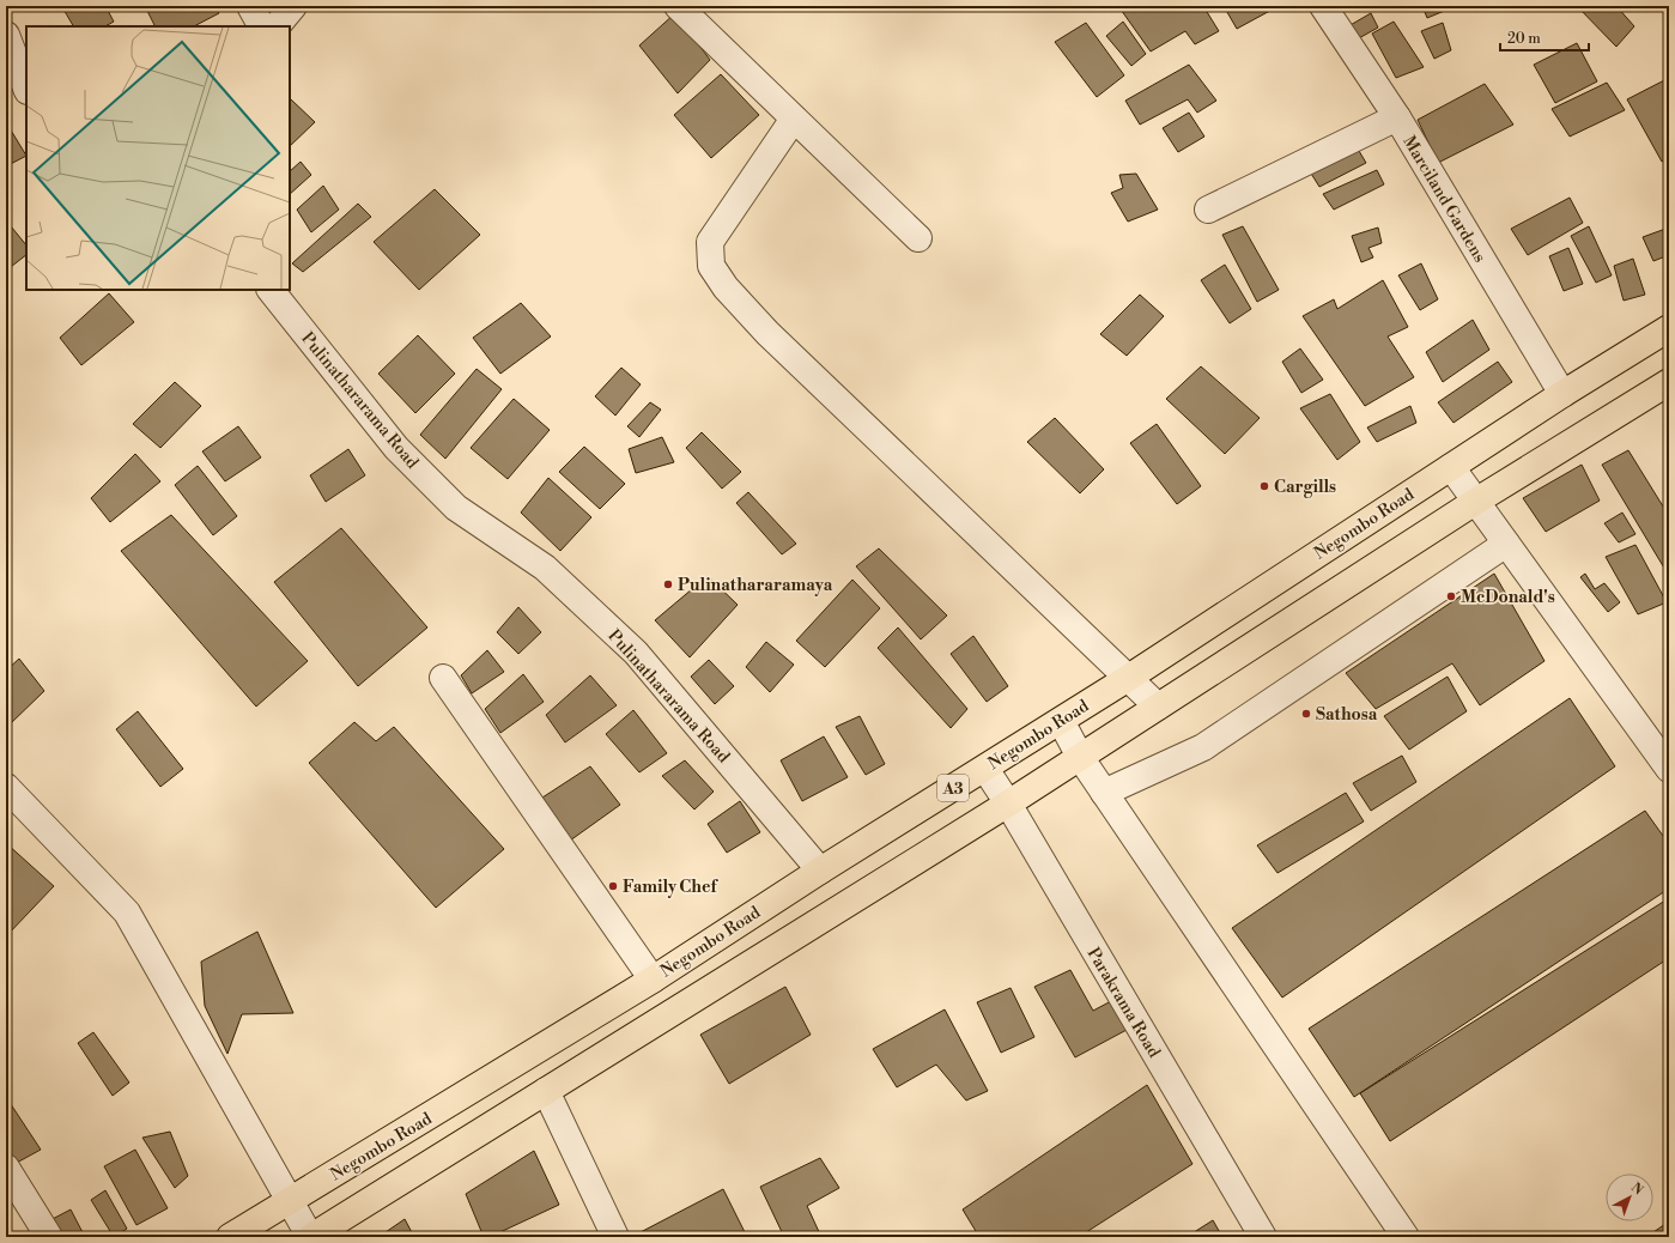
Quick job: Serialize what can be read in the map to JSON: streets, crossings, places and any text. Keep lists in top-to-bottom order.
{
  "streets": {
    "highway": ["Negombo Road", "A3"],
    "street": ["Marciland Gardens", "Pulinathararama Road", "Parakrama Road"]
  },
  "crossings": [
    ["Marciland Gardens", "Negombo Road"],
    ["Pulinathararama Road", "Negombo Road"],
    ["Negombo Road", "Parakrama Road"],
    ["A3", "Parakrama Road"]
  ],
  "places": [
    "Cargills",
    "Pulinathararamaya",
    "McDonald's",
    "Sathosa",
    "Family Chef"
  ],
  "scale_bar": "20 m",
  "north": "top right"
}
